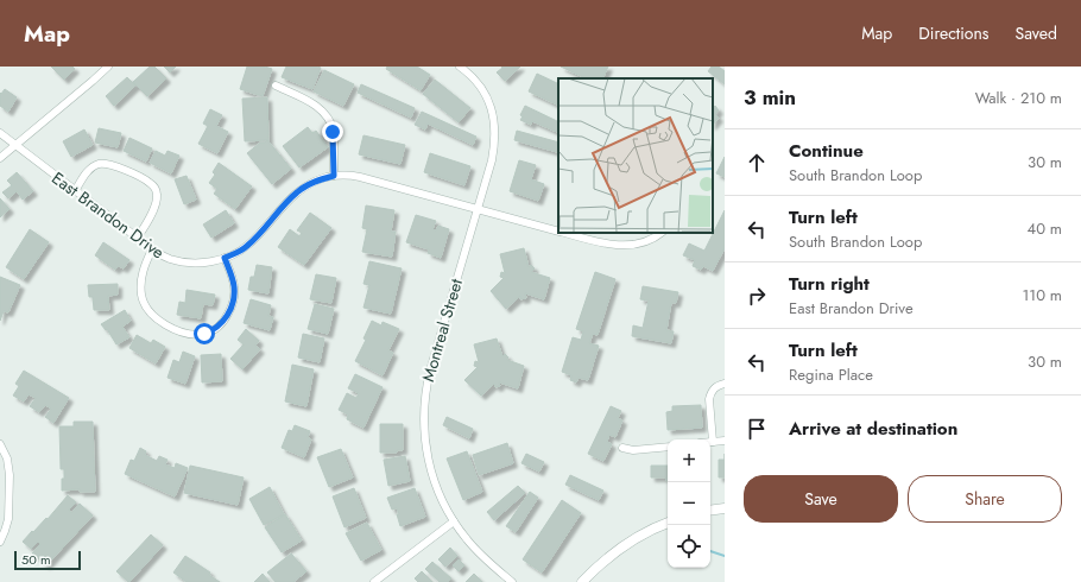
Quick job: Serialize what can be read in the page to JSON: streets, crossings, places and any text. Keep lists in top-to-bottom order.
{
  "streets": {
    "street": ["East Brandon Drive", "Montreal Street"]
  },
  "crossings": [
    ["East Brandon Drive", "Montreal Street"]
  ],
  "scale_bar": "50 m",
  "page": {
    "header": "Map",
    "nav": ["Map", "Directions", "Saved"],
    "heading": ["3 min", "Walk · 210 m"],
    "list": [
      ["Continue", "South Brandon Loop", "30 m"],
      ["Turn left", "South Brandon Loop", "40 m"],
      ["Turn right", "East Brandon Drive", "110 m"],
      ["Turn left", "Regina Place", "30 m"],
      "Arrive at destination"
    ],
    "map_buttons": ["+", "−"],
    "buttons": ["Save", "Share"],
    "scale": "50 m"
  }
}
